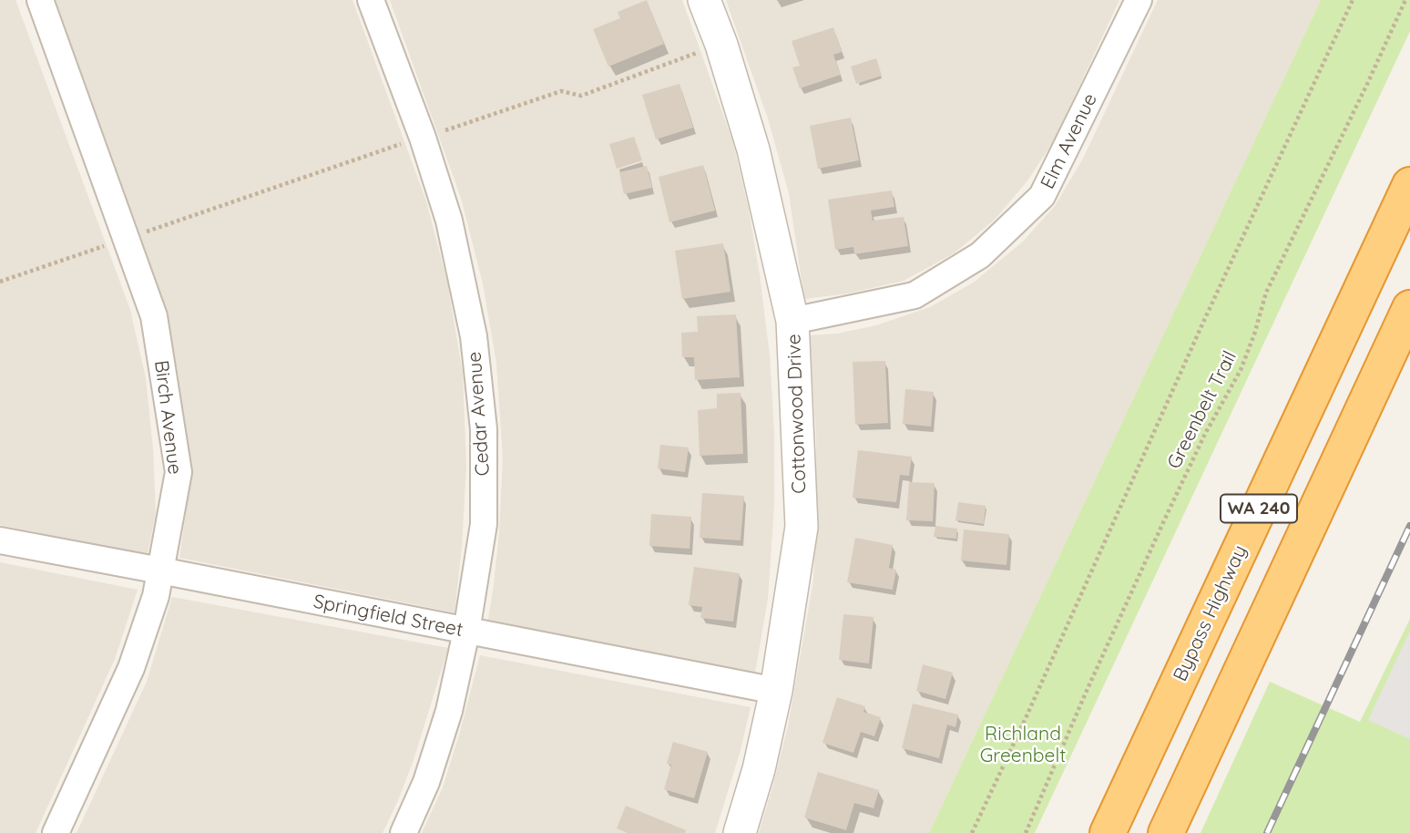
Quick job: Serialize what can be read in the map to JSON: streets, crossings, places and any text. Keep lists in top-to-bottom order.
{
  "streets": {
    "highway": ["WA 240", "Bypass Highway"],
    "street": [
      "Elm Avenue",
      "Cedar Avenue",
      "Cottonwood Drive",
      "Birch Avenue",
      "Springfield Street"
    ],
    "path": ["Greenbelt Trail"]
  },
  "crossings": [
    ["Elm Avenue", "Cottonwood Drive"],
    ["Cedar Avenue", "Springfield Street"],
    ["Cottonwood Drive", "Springfield Street"],
    ["Birch Avenue", "Springfield Street"]
  ],
  "parks": ["Richland Greenbelt"]
}
